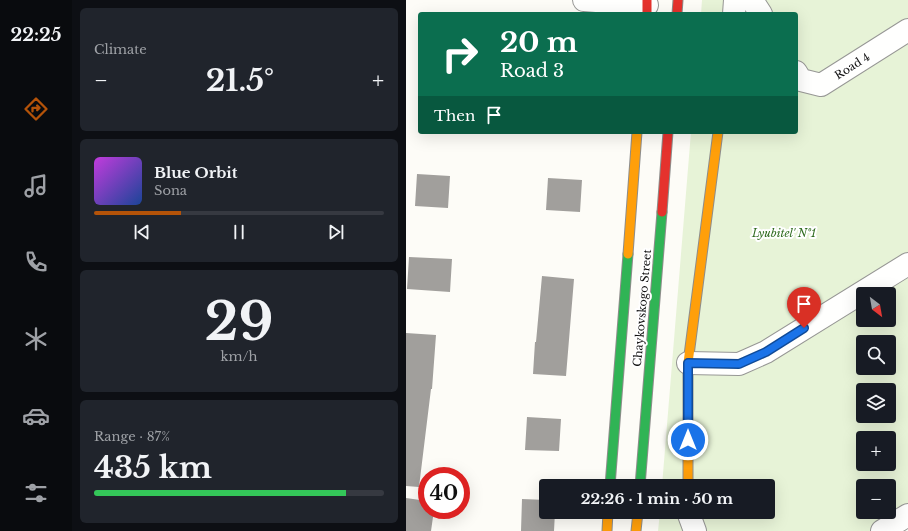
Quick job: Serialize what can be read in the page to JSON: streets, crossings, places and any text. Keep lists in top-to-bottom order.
{
  "streets": {
    "main road": ["Chaykovskogo Street"],
    "street": ["Road 4"]
  },
  "parks": ["Lyubitel' №1"],
  "north": "bottom right",
  "page": {
    "tabs": "22:25",
    "tile": [
      "Climate",
      ["29", "km/h"],
      ["Range · 87%", "435 km"]
    ],
    "turn": ["20 m", "Road 3"],
    "heat": ["−", "21.5°", "+"],
    "then": "Then",
    "song": ["Blue Orbit", "Sona"],
    "map_buttons": ["+", "−"],
    "limit": "40",
    "trip": "22:26 · 1 min · 50 m"
  }
}
